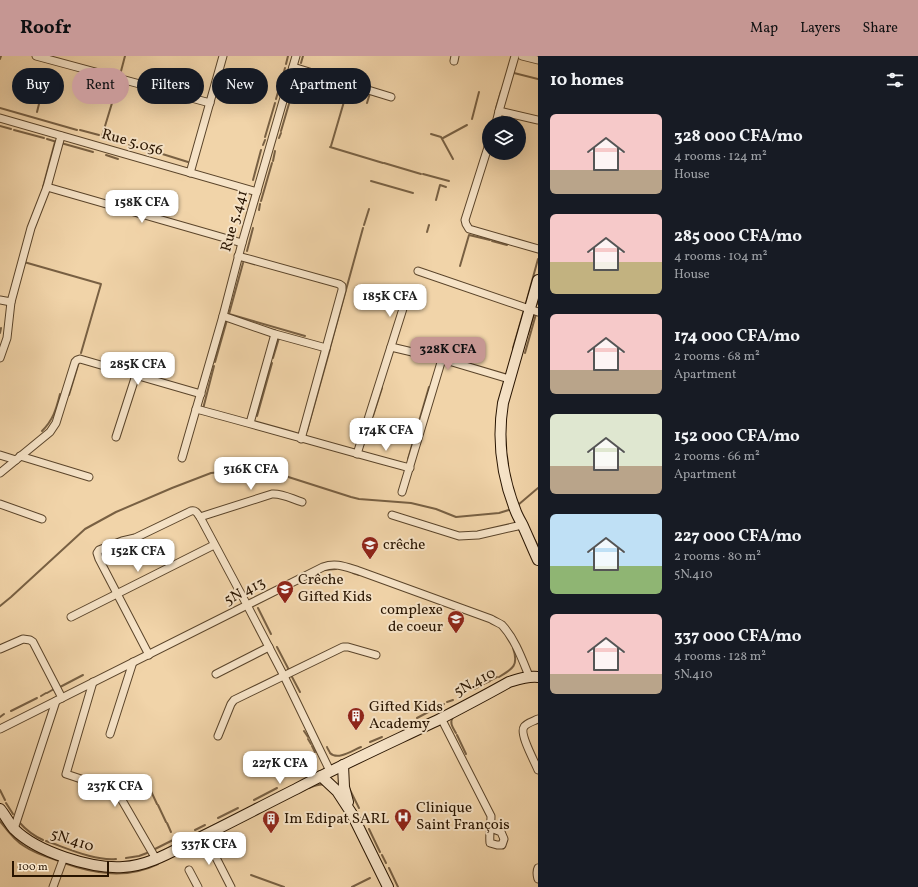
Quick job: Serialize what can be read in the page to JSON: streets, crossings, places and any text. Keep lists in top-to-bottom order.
{
  "streets": {
    "street": [
      "Rue 5.056",
      "Rue 5.441",
      "5N 413",
      "5N.410"
    ]
  },
  "crossings": [
    ["Rue 5.056", "Rue 5.441"],
    ["5N 413", "5N.410"]
  ],
  "places": {
    "school or university": ["crêche", "Crêche Gifted Kids", "complexe de coeur"],
    "building": ["Gifted Kids Academy", "Im Edipat SARL"],
    "hospital": ["Clinique Saint François"]
  },
  "scale_bar": "100 m",
  "page": {
    "header": "Roofr",
    "nav": ["Map", "Layers", "Share"],
    "heading": "10 homes",
    "chip": [
      "Buy",
      "Rent",
      "Filters",
      "New",
      "Apartment"
    ],
    "list": [
      {
        "name": "328 000 CFA/mo",
        "note": "4 rooms · 124 m² · House"
      },
      {
        "name": "285 000 CFA/mo",
        "note": "4 rooms · 104 m² · House"
      },
      {
        "name": "174 000 CFA/mo",
        "note": "2 rooms · 68 m² · Apartment"
      },
      {
        "name": "152 000 CFA/mo",
        "note": "2 rooms · 66 m² · Apartment"
      },
      {
        "name": "227 000 CFA/mo",
        "note": "2 rooms · 80 m² · 5N.410"
      },
      {
        "name": "337 000 CFA/mo",
        "note": "4 rooms · 128 m² · 5N.410"
      }
    ],
    "price": [
      "158K CFA",
      "185K CFA",
      "328K CFA",
      "285K CFA",
      "174K CFA",
      "316K CFA",
      "152K CFA",
      "227K CFA",
      "237K CFA",
      "337K CFA"
    ],
    "scale": "100 m"
  }
}
